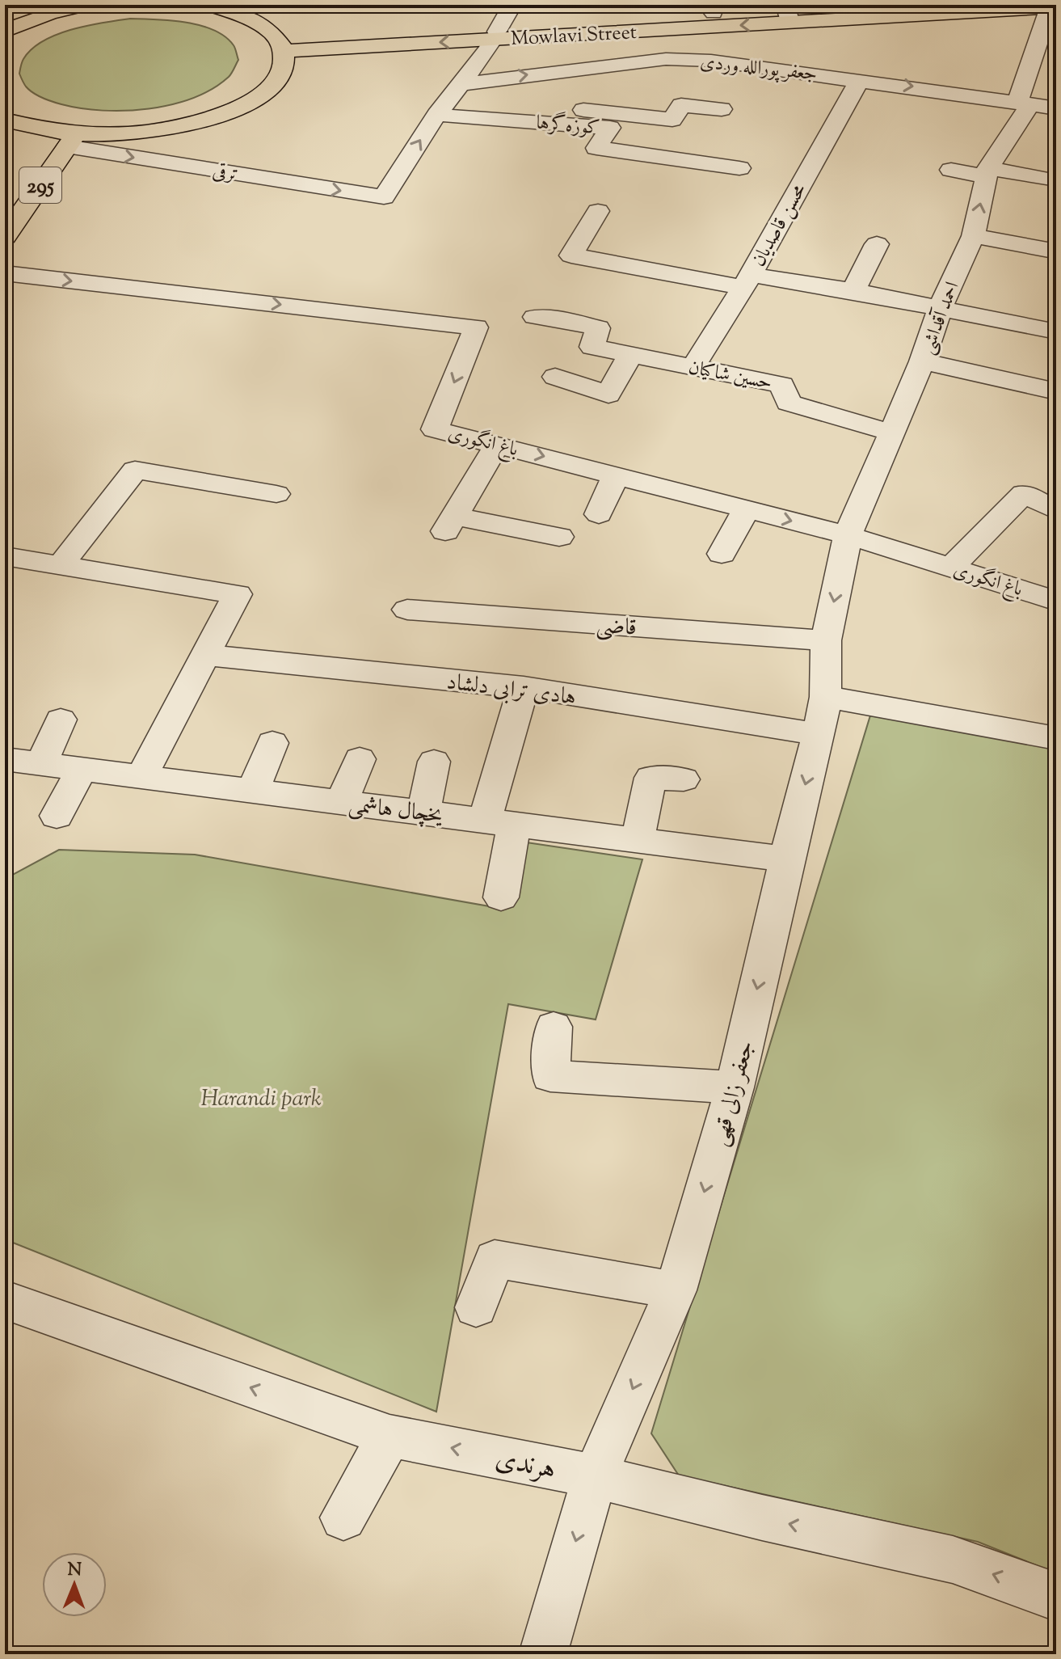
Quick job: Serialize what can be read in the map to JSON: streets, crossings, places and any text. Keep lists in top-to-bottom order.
{
  "streets": {
    "main road": ["Mowlavi Street", "295"],
    "street": [
      "جعفر پورالله وردی",
      "کوزه‌گرها",
      "ترقی",
      "محسن قاصدیان",
      "احمد آقداشی",
      "حسین شاکیان",
      "باغ انگوری",
      "قاضی",
      "هادی ترابی دلشاد",
      "یخچال هاشمی",
      "جعفر زالی قهی",
      "هرندی"
    ]
  },
  "crossings": [
    ["Mowlavi Street", "احمد آقداشی"],
    ["جعفر پورالله وردی", "محسن قاصدیان"],
    ["جعفر پورالله وردی", "احمد آقداشی"],
    ["کوزه‌گرها", "ترقی"],
    ["ترقی", "295"],
    ["محسن قاصدیان", "حسین شاکیان"],
    ["احمد آقداشی", "حسین شاکیان"],
    ["احمد آقداشی", "باغ انگوری"],
    ["احمد آقداشی", "قاضی"],
    ["احمد آقداشی", "جعفر زالی قهی"],
    ["قاضی", "جعفر زالی قهی"],
    ["هادی ترابی دلشاد", "جعفر زالی قهی"],
    ["یخچال هاشمی", "جعفر زالی قهی"],
    ["جعفر زالی قهی", "هرندی"]
  ],
  "one_way": [
    "Mowlavi Street",
    "ترقی",
    "باغ انگوری",
    "هرندی"
  ],
  "parks": ["Harandi park"],
  "north": "top"
}
